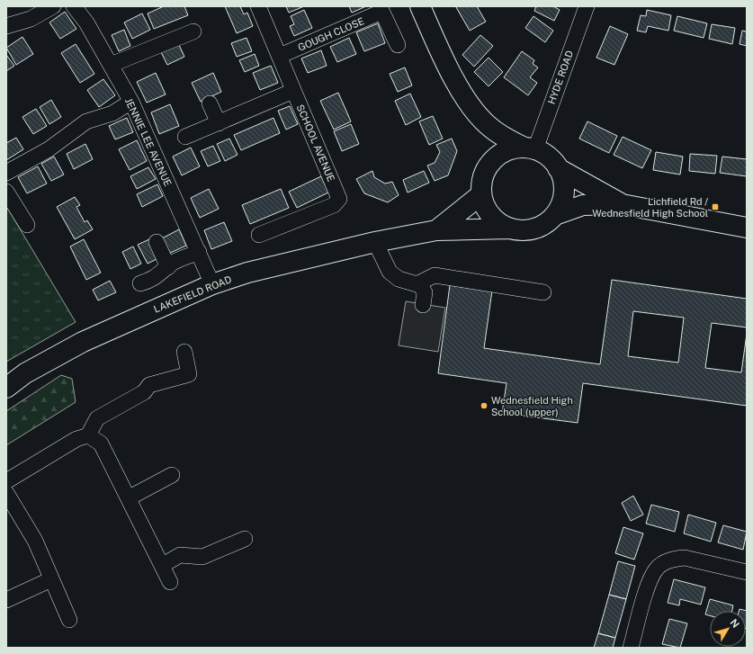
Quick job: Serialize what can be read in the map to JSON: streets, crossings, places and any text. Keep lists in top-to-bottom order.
{
  "streets": {
    "main road": ["LAKEFIELD ROAD"],
    "street": [
      "GOUGH CLOSE",
      "HYDE ROAD",
      "JENNIE LEE AVENUE",
      "SCHOOL AVENUE"
    ]
  },
  "crossings": [
    ["GOUGH CLOSE", "SCHOOL AVENUE"],
    ["HYDE ROAD", "LAKEFIELD ROAD"],
    ["JENNIE LEE AVENUE", "LAKEFIELD ROAD"]
  ],
  "places": {
    "transit": ["Lichfield Rd / Wednesfield High School"],
    "other": ["Wednesfield High School (upper)"]
  },
  "north": "top right"
}
